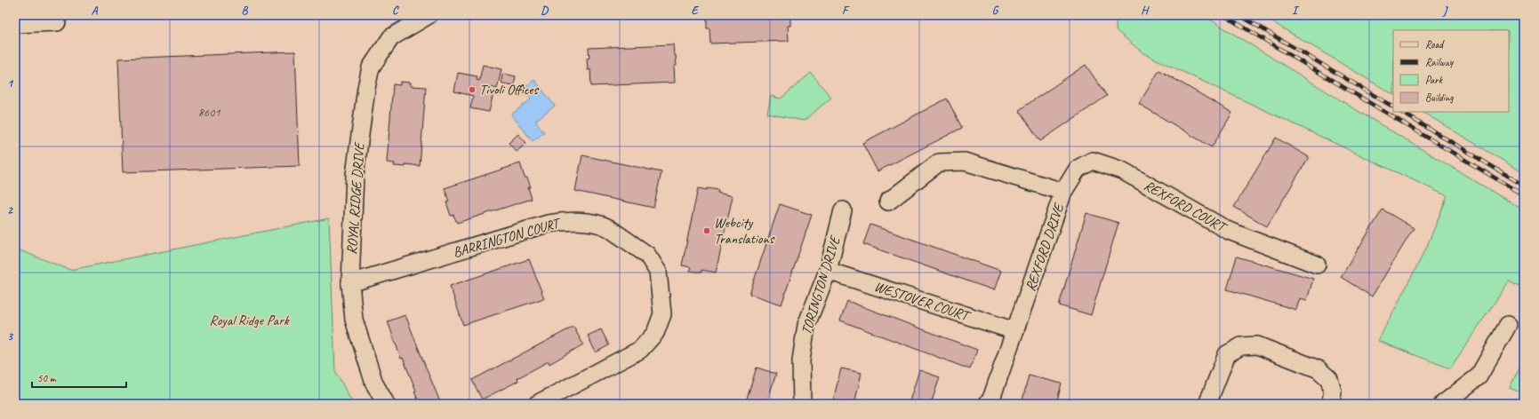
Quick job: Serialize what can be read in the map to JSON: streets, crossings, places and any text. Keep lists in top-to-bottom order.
{
  "streets": {
    "street": [
      "ROYAL RIDGE DRIVE",
      "REXFORD COURT",
      "BARRINGTON COURT",
      "REXFORD DRIVE",
      "TORINGTON DRIVE",
      "WESTOVER COURT"
    ]
  },
  "crossings": [
    ["ROYAL RIDGE DRIVE", "BARRINGTON COURT"],
    ["REXFORD COURT", "REXFORD DRIVE"],
    ["REXFORD DRIVE", "WESTOVER COURT"],
    ["TORINGTON DRIVE", "WESTOVER COURT"]
  ],
  "parks": ["Royal Ridge Park"],
  "places": ["Tivoli Offices", "Webcity Translations"],
  "house_numbers": ["8601"],
  "legend": [
    "Road",
    "Railway",
    "Park",
    "Building"
  ],
  "scale_bar": "50 m",
  "grid": {
    "columns": [
      "A",
      "B",
      "C",
      "D",
      "E",
      "F",
      "G",
      "H",
      "I",
      "J"
    ],
    "rows": ["1", "2", "3"]
  }
}
